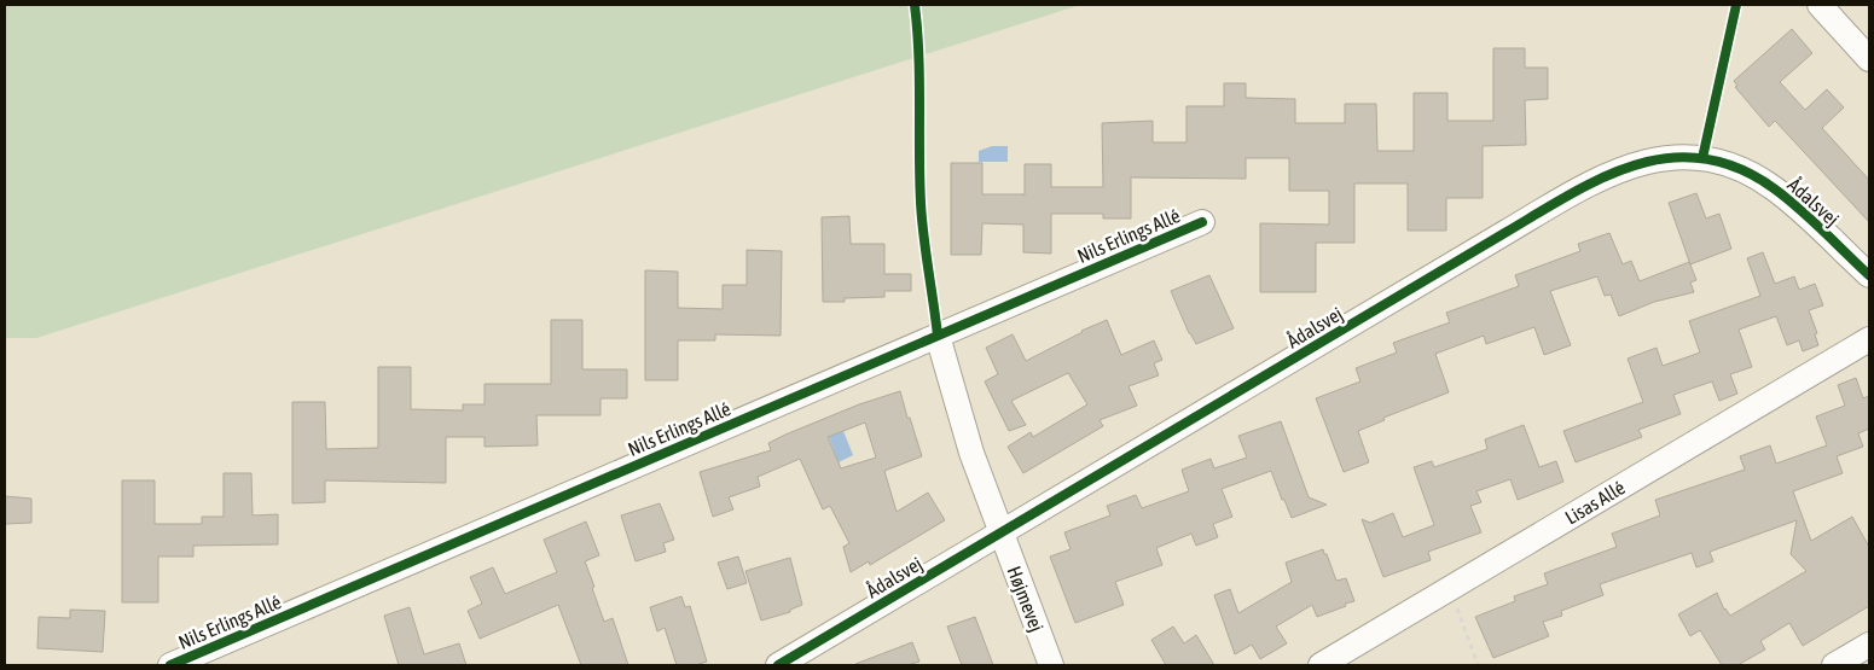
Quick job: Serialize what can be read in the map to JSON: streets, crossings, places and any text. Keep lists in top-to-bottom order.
{
  "streets": {
    "street": [
      "Ådalsvej",
      "Nils Erlings Allé",
      "Lisas Allé",
      "Højmevej"
    ]
  },
  "crossings": [
    ["Ådalsvej", "Højmevej"]
  ]
}
